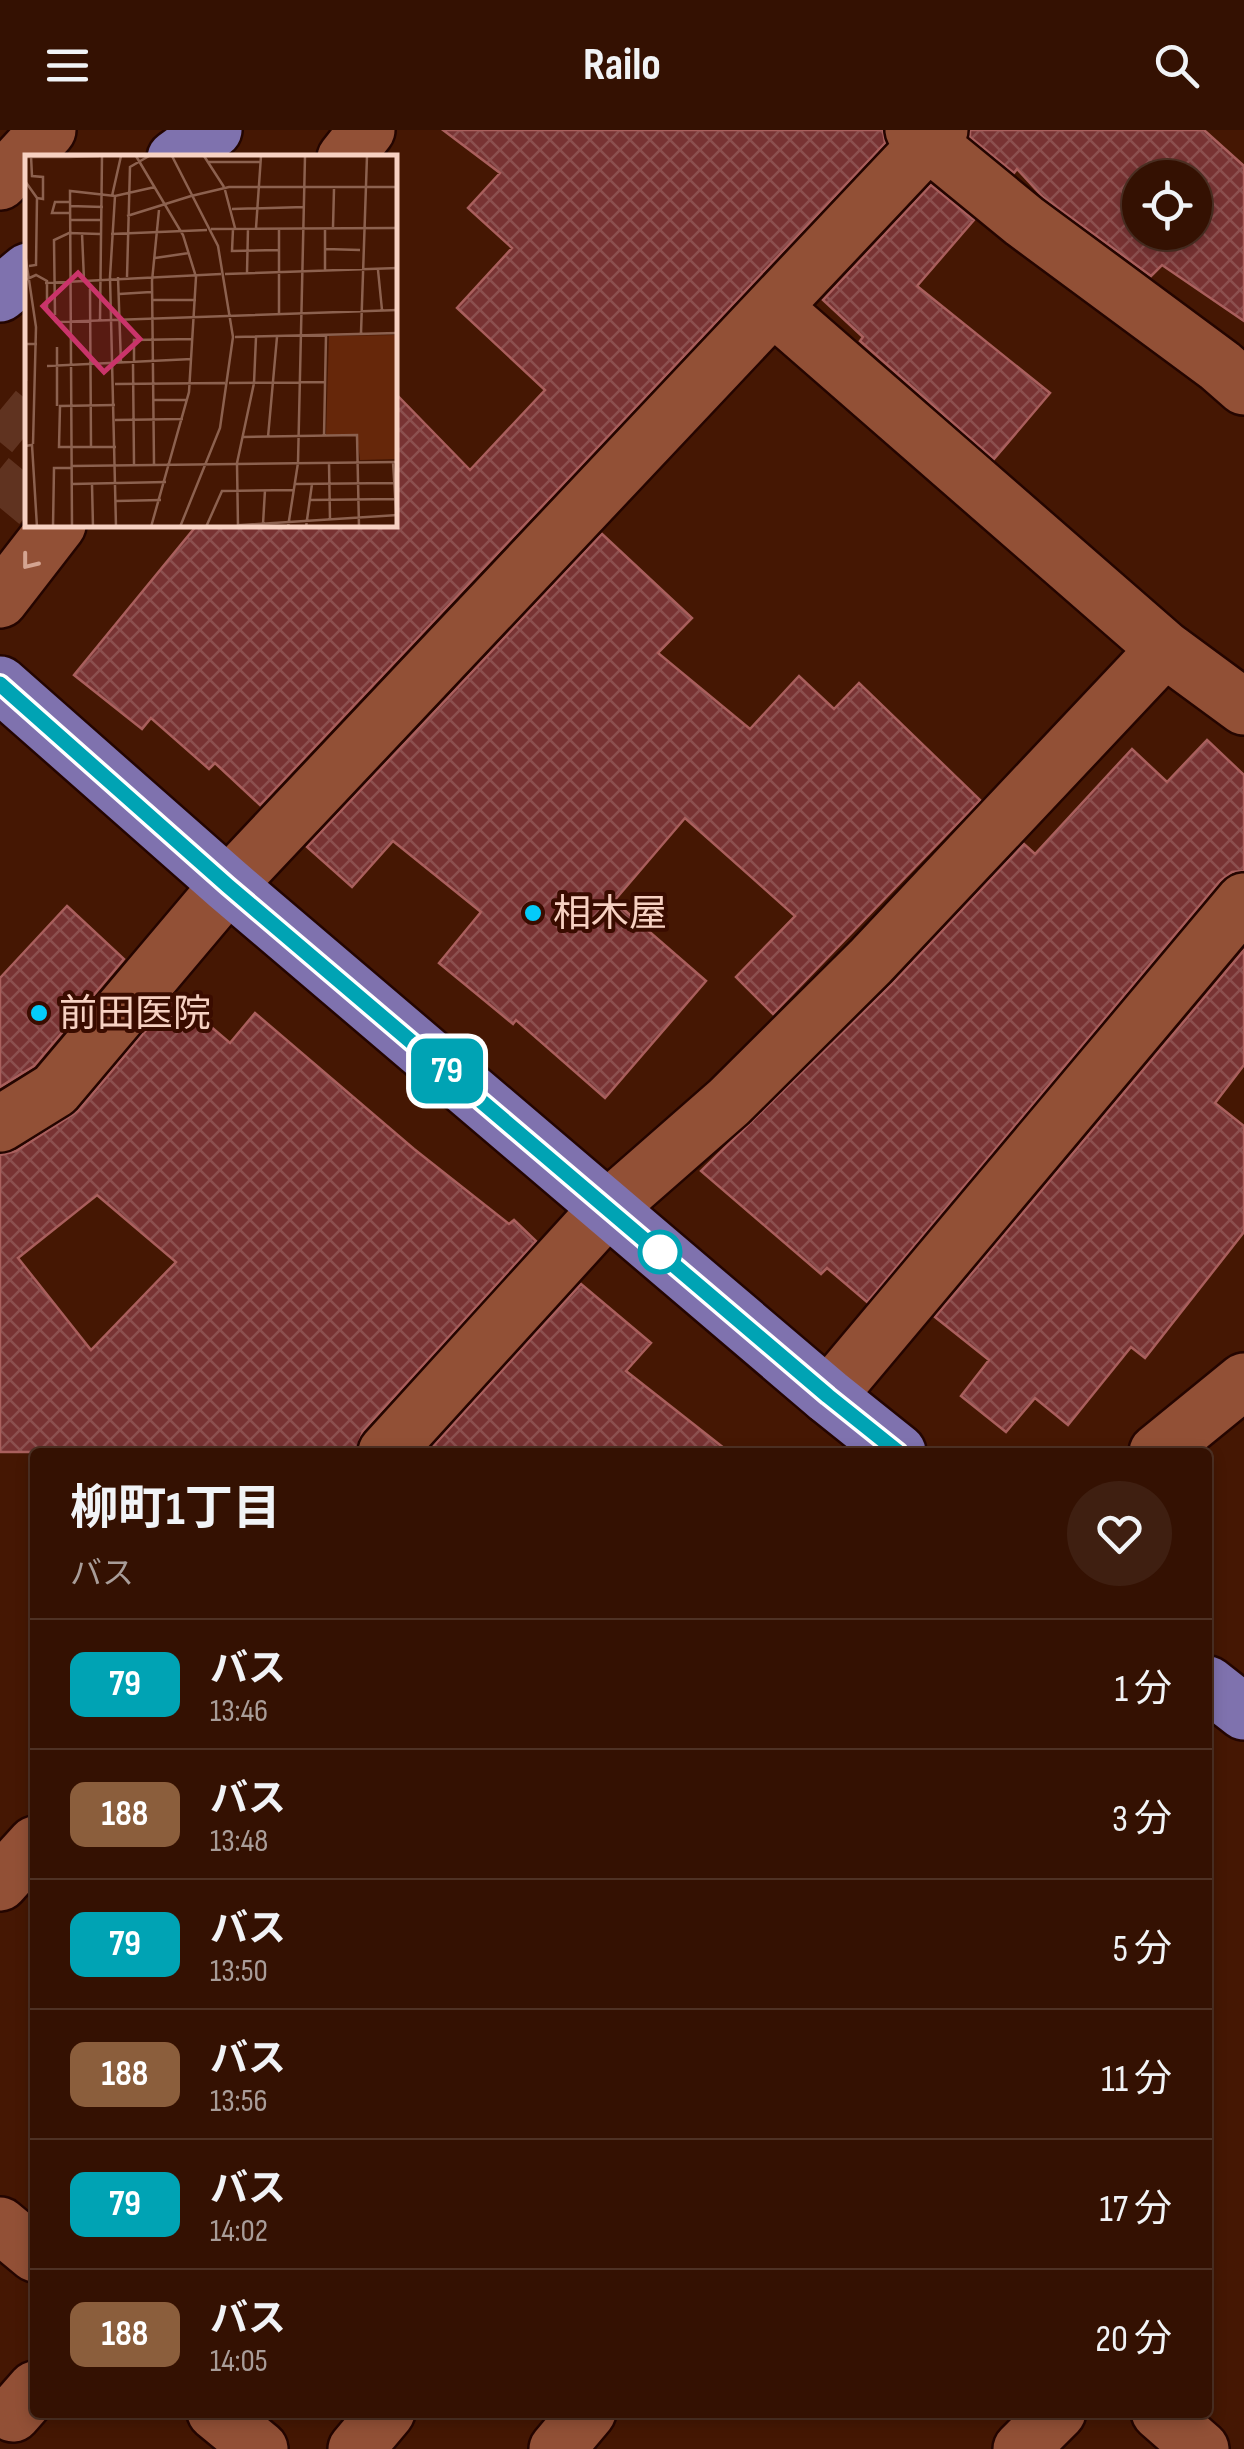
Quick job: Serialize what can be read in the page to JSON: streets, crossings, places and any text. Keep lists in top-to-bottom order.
{
  "places": ["相木屋", "前田医院"],
  "lines": ["bus line 79"],
  "page": {
    "header": "Railo",
    "on_map": "79",
    "heading": ["柳町1丁目", "バス"],
    "list": [
      {
        "mark": "79",
        "name": "バス",
        "note": "13:46",
        "value": "1 分"
      },
      {
        "mark": "188",
        "name": "バス",
        "note": "13:48",
        "value": "3 分"
      },
      {
        "mark": "79",
        "name": "バス",
        "note": "13:50",
        "value": "5 分"
      },
      {
        "mark": "188",
        "name": "バス",
        "note": "13:56",
        "value": "11 分"
      },
      {
        "mark": "79",
        "name": "バス",
        "note": "14:02",
        "value": "17 分"
      },
      {
        "mark": "188",
        "name": "バス",
        "note": "14:05",
        "value": "20 分"
      }
    ]
  }
}
